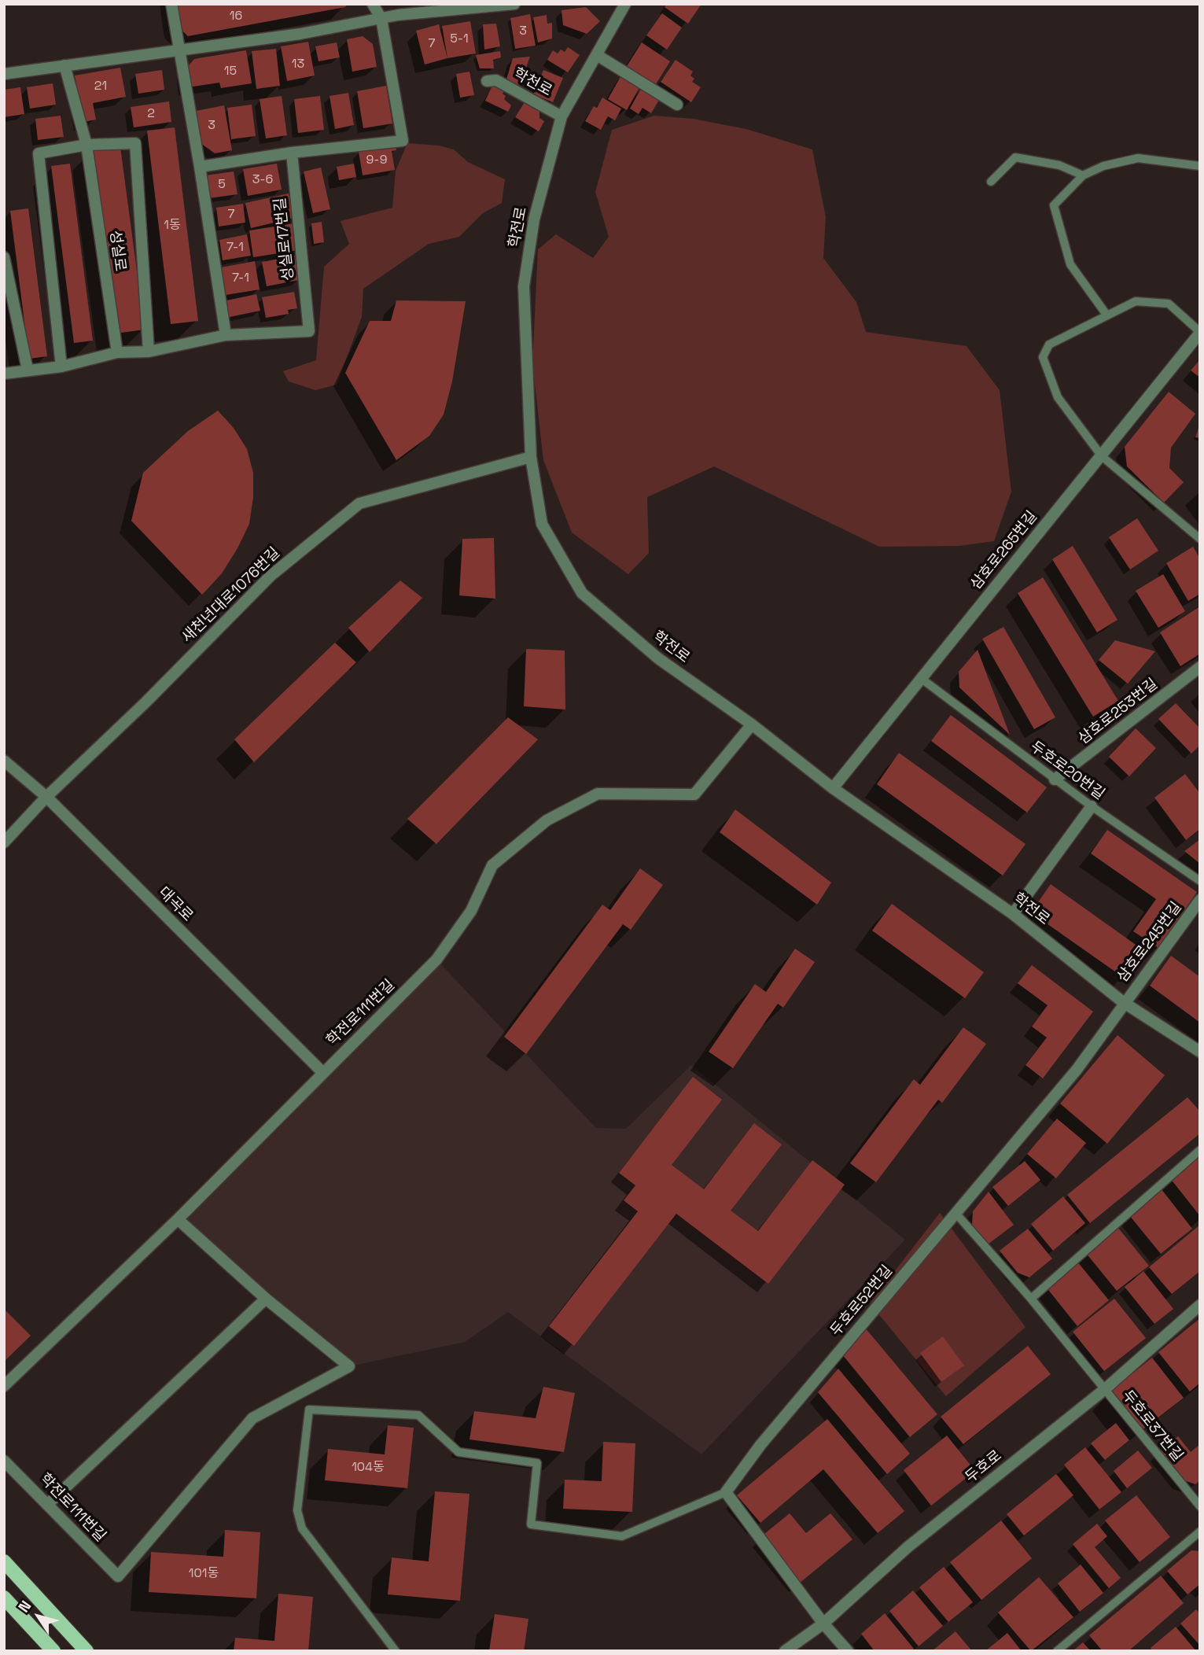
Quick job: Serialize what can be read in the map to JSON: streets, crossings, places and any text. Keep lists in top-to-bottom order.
{
  "streets": {
    "street": [
      "학천로",
      "학전로",
      "성실로17번길",
      "성실로",
      "삼호로265번길",
      "새천년대로1076번길",
      "삼호로253번길",
      "대곡로",
      "삼호로245번길",
      "학전로111번길",
      "두호로52번길",
      "두호로"
    ],
    "lane": ["두호로20번길", "두호로37번길"]
  },
  "crossings": [
    ["학천로", "학전로"],
    ["학전로", "삼호로265번길"],
    ["학전로", "새천년대로1076번길"],
    ["학전로", "삼호로245번길"],
    ["학전로", "학전로111번길"],
    ["학전로", "두호로52번길"],
    ["성실로17번길", "성실로"],
    ["삼호로265번길", "두호로20번길"],
    ["새천년대로1076번길", "대곡로"],
    ["삼호로253번길", "두호로20번길"],
    ["대곡로", "학전로111번길"],
    ["삼호로245번길", "두호로52번길"],
    ["두호로52번길", "두호로37번길"],
    ["두호로37번길", "두호로"]
  ],
  "house_numbers": [
    "16",
    "3",
    "5-1",
    "7",
    "13",
    "15",
    "21",
    "2",
    "3",
    "9-9",
    "3-6",
    "5",
    "7",
    "1동",
    "7-1",
    "7-1",
    "104동",
    "101동"
  ],
  "north": "top left"
}
